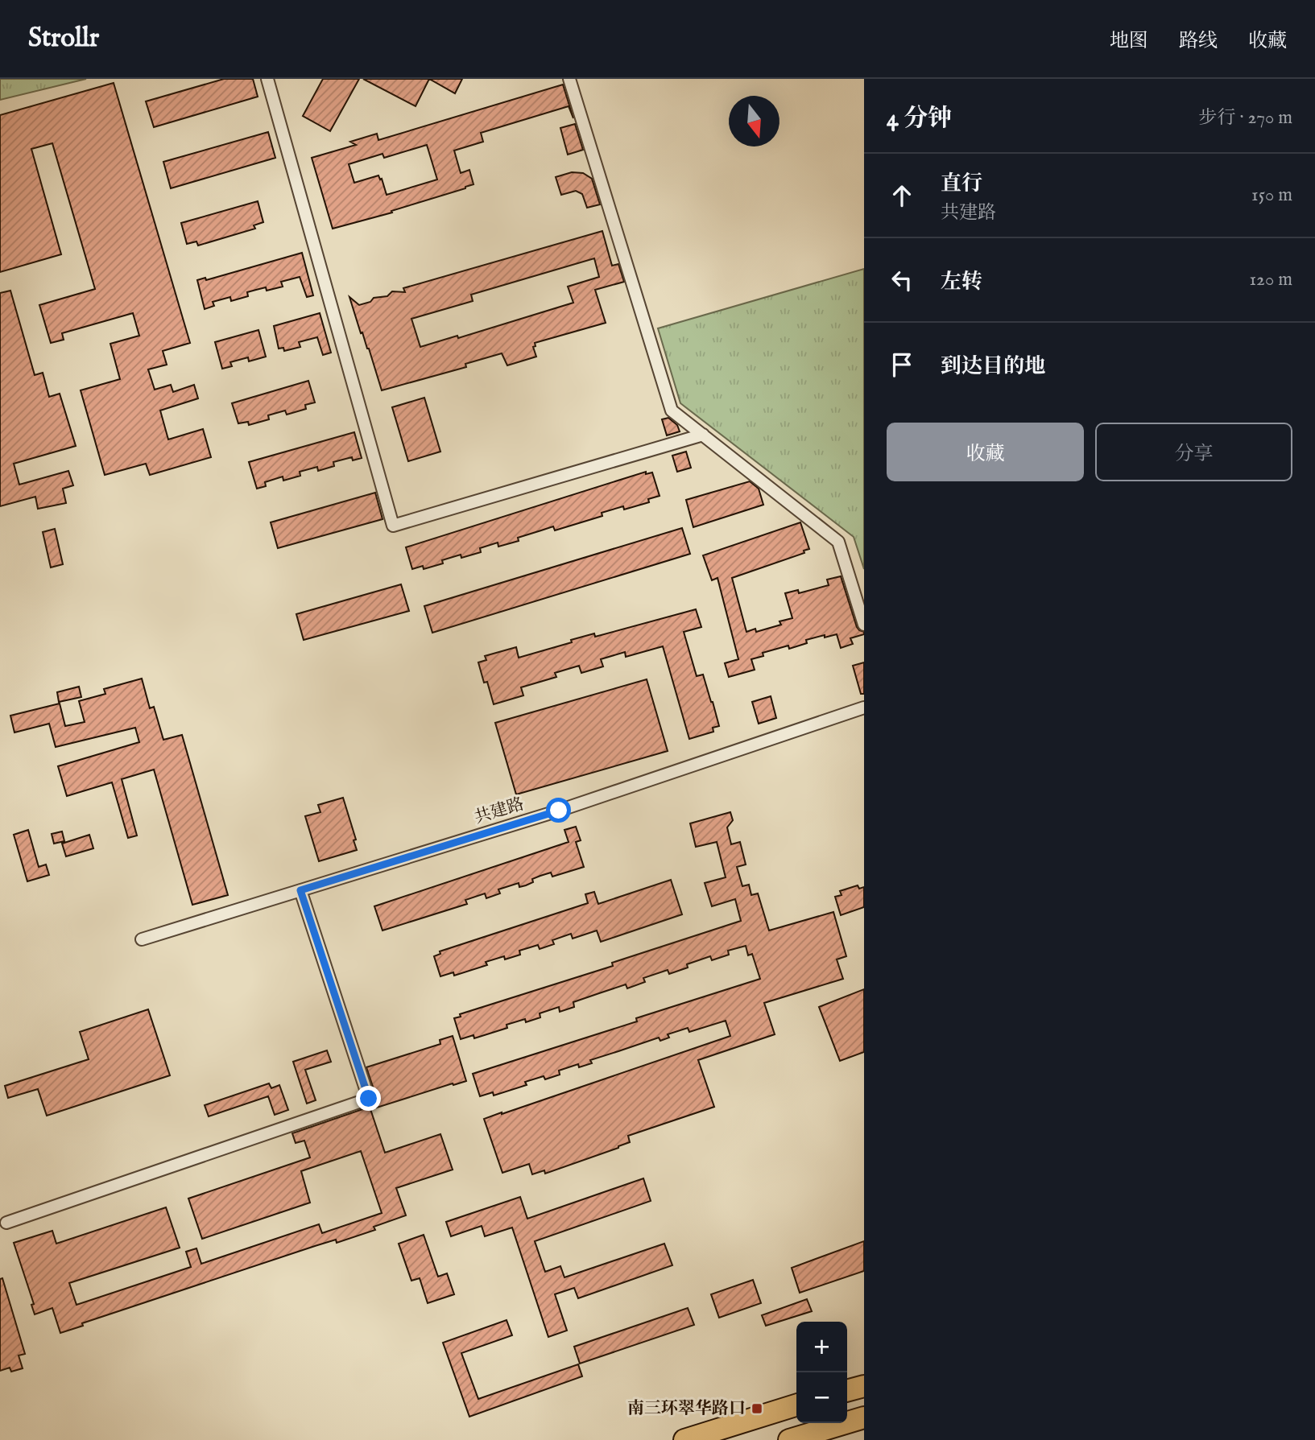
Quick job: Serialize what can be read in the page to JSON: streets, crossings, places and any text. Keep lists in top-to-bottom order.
{
  "streets": {
    "street": ["共建路"]
  },
  "places": {
    "transit": ["南三环翠华路口"]
  },
  "north": "bottom",
  "page": {
    "header": "Strollr",
    "nav": ["地图", "路线", "收藏"],
    "heading": ["4 分钟", "步行 · 270 m"],
    "list": [
      ["直行", "共建路", "150 m"],
      ["左转", "120 m"],
      "到达目的地"
    ],
    "buttons": ["收藏", "分享"],
    "map_buttons": ["+", "−"]
  }
}
